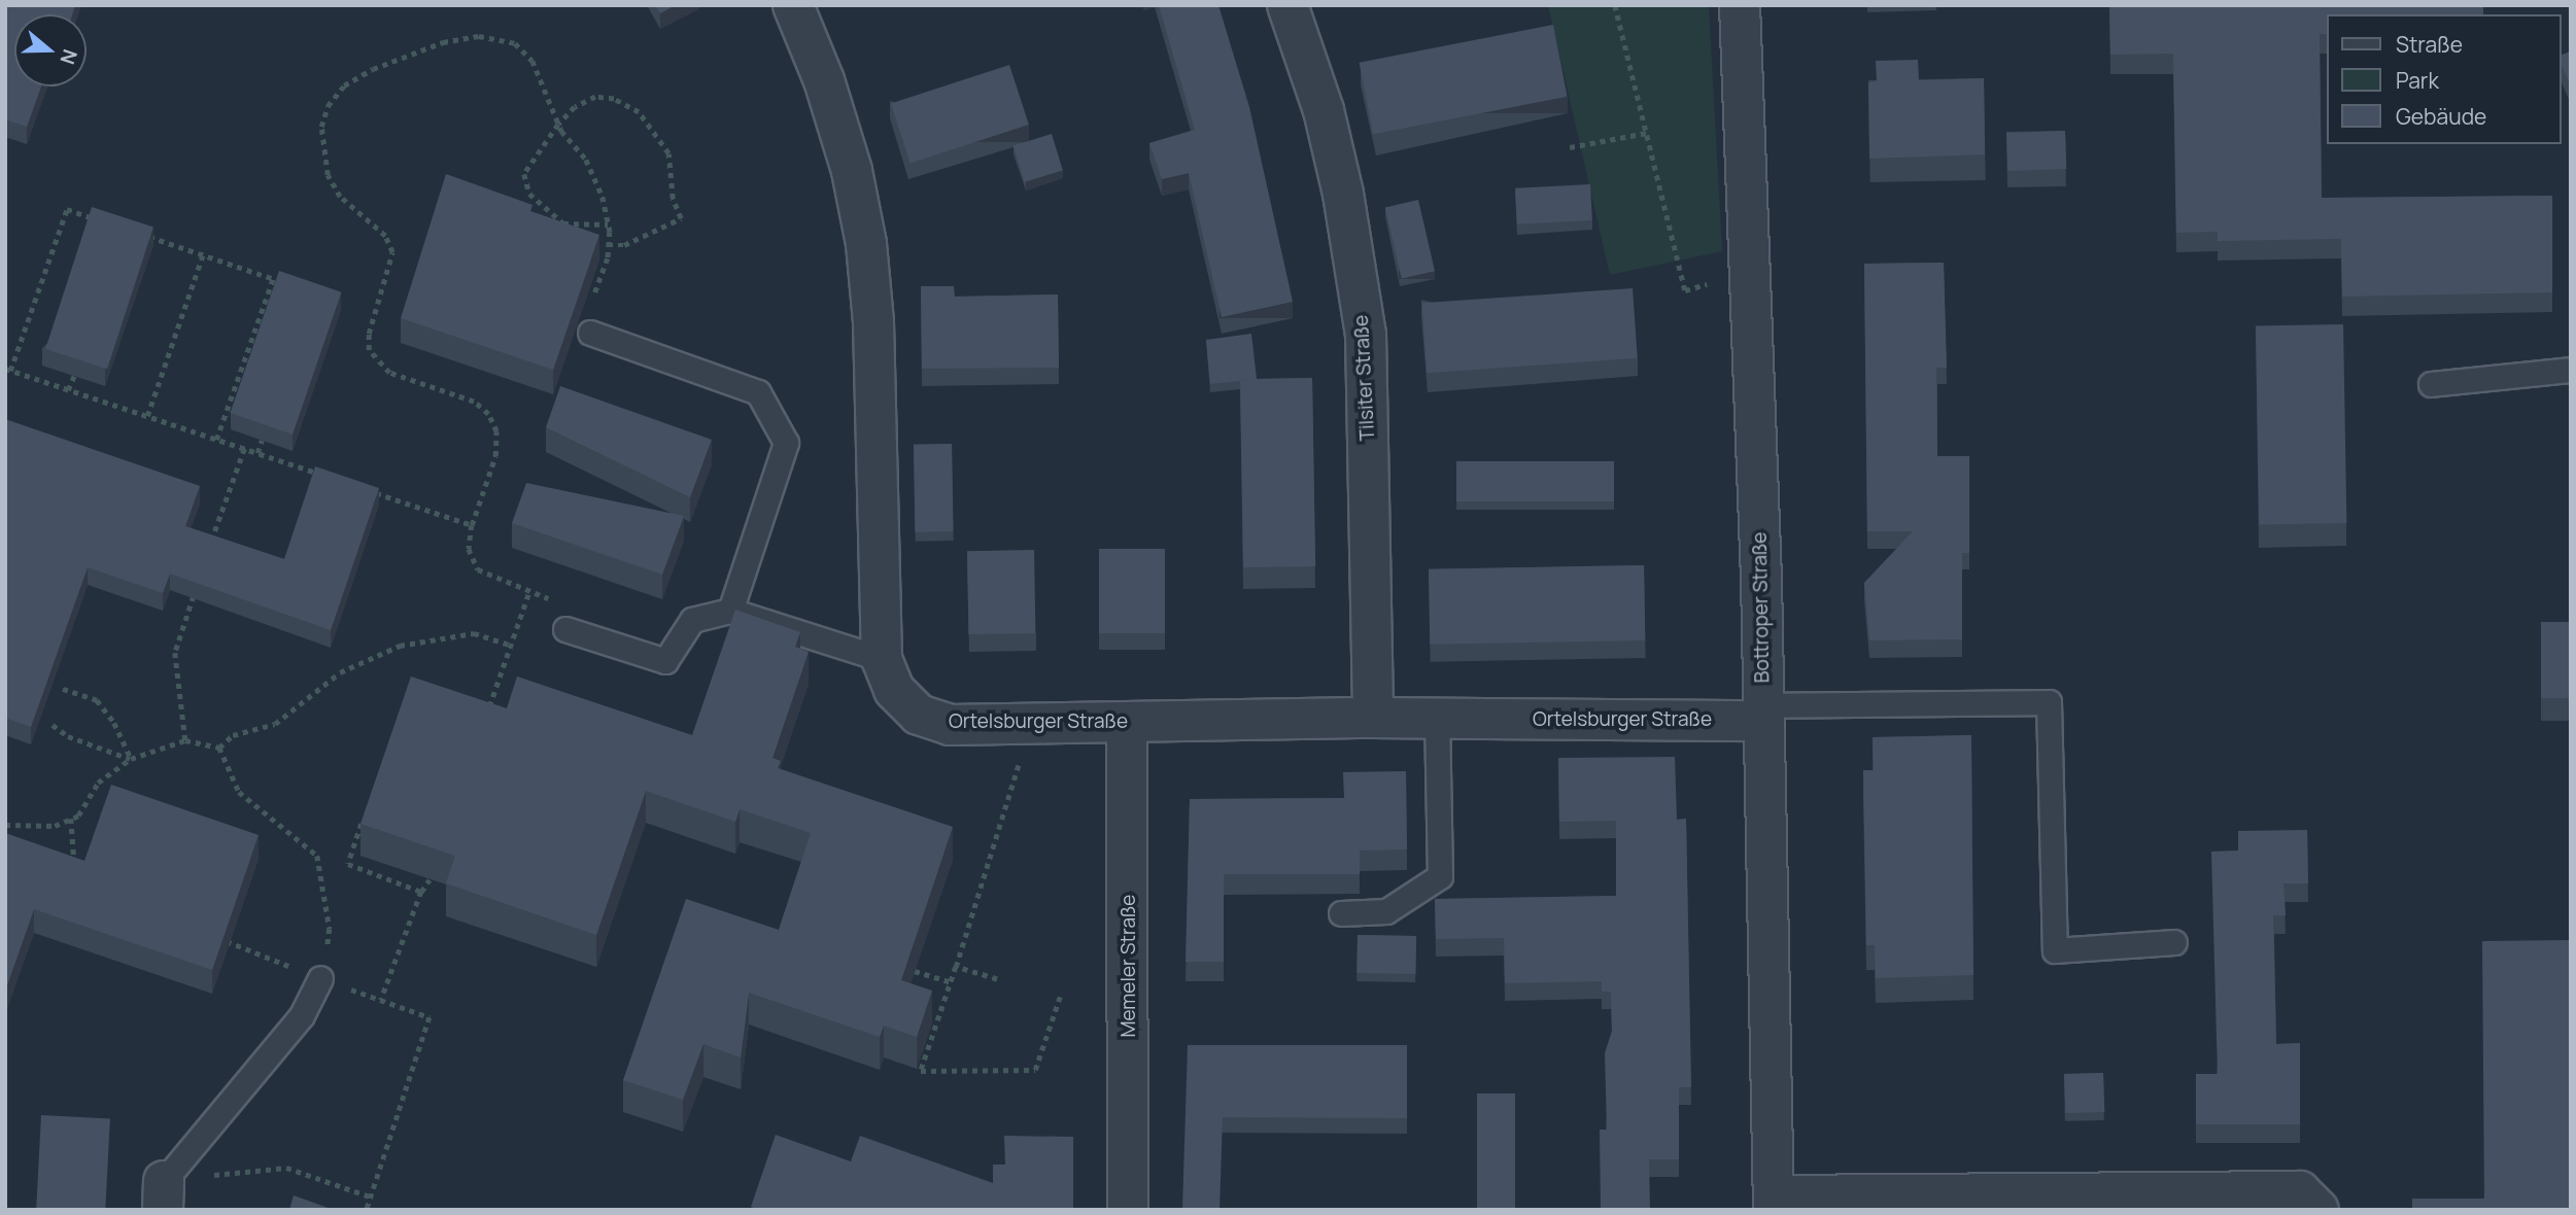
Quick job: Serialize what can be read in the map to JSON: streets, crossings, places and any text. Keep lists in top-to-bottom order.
{
  "streets": {
    "street": [
      "Tilsiter Straße",
      "Bottroper Straße",
      "Ortelsburger Straße",
      "Memeler Straße"
    ]
  },
  "crossings": [
    ["Tilsiter Straße", "Ortelsburger Straße"],
    ["Bottroper Straße", "Ortelsburger Straße"],
    ["Ortelsburger Straße", "Memeler Straße"]
  ],
  "legend": ["Straße", "Park", "Gebäude"],
  "north": "right"
}
